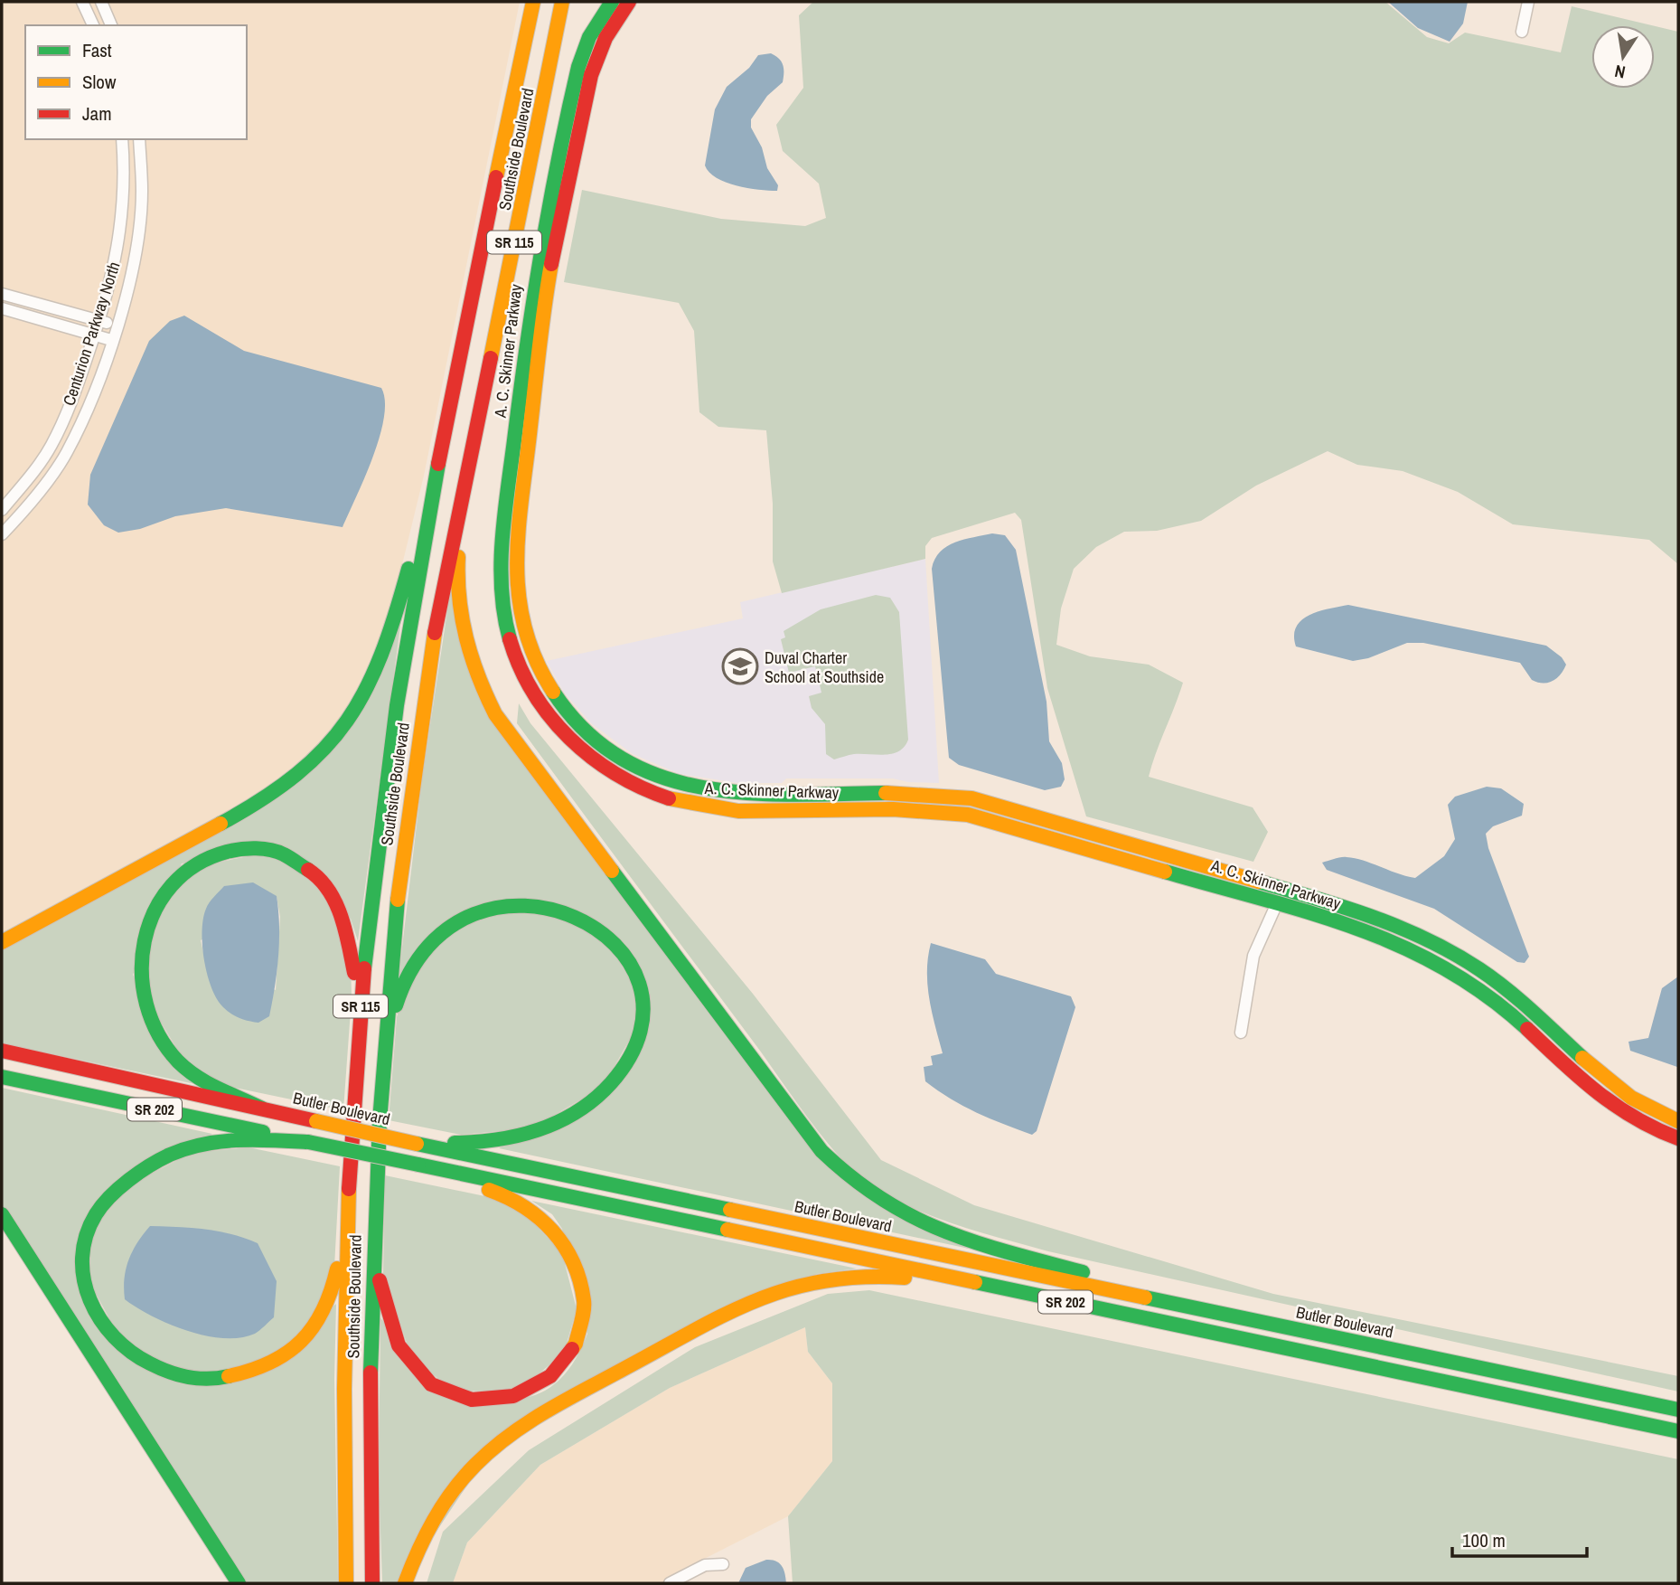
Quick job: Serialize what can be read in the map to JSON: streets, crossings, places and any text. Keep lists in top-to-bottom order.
{
  "streets": {
    "main road": [
      "Southside Boulevard",
      "SR 115",
      "A. C. Skinner Parkway",
      "Butler Boulevard",
      "SR 202"
    ],
    "street": ["Centurion Parkway North"]
  },
  "places": {
    "school or university": ["Duval Charter School at Southside"]
  },
  "legend": ["Fast", "Slow", "Jam"],
  "scale_bar": "100 m",
  "north": "bottom"
}
